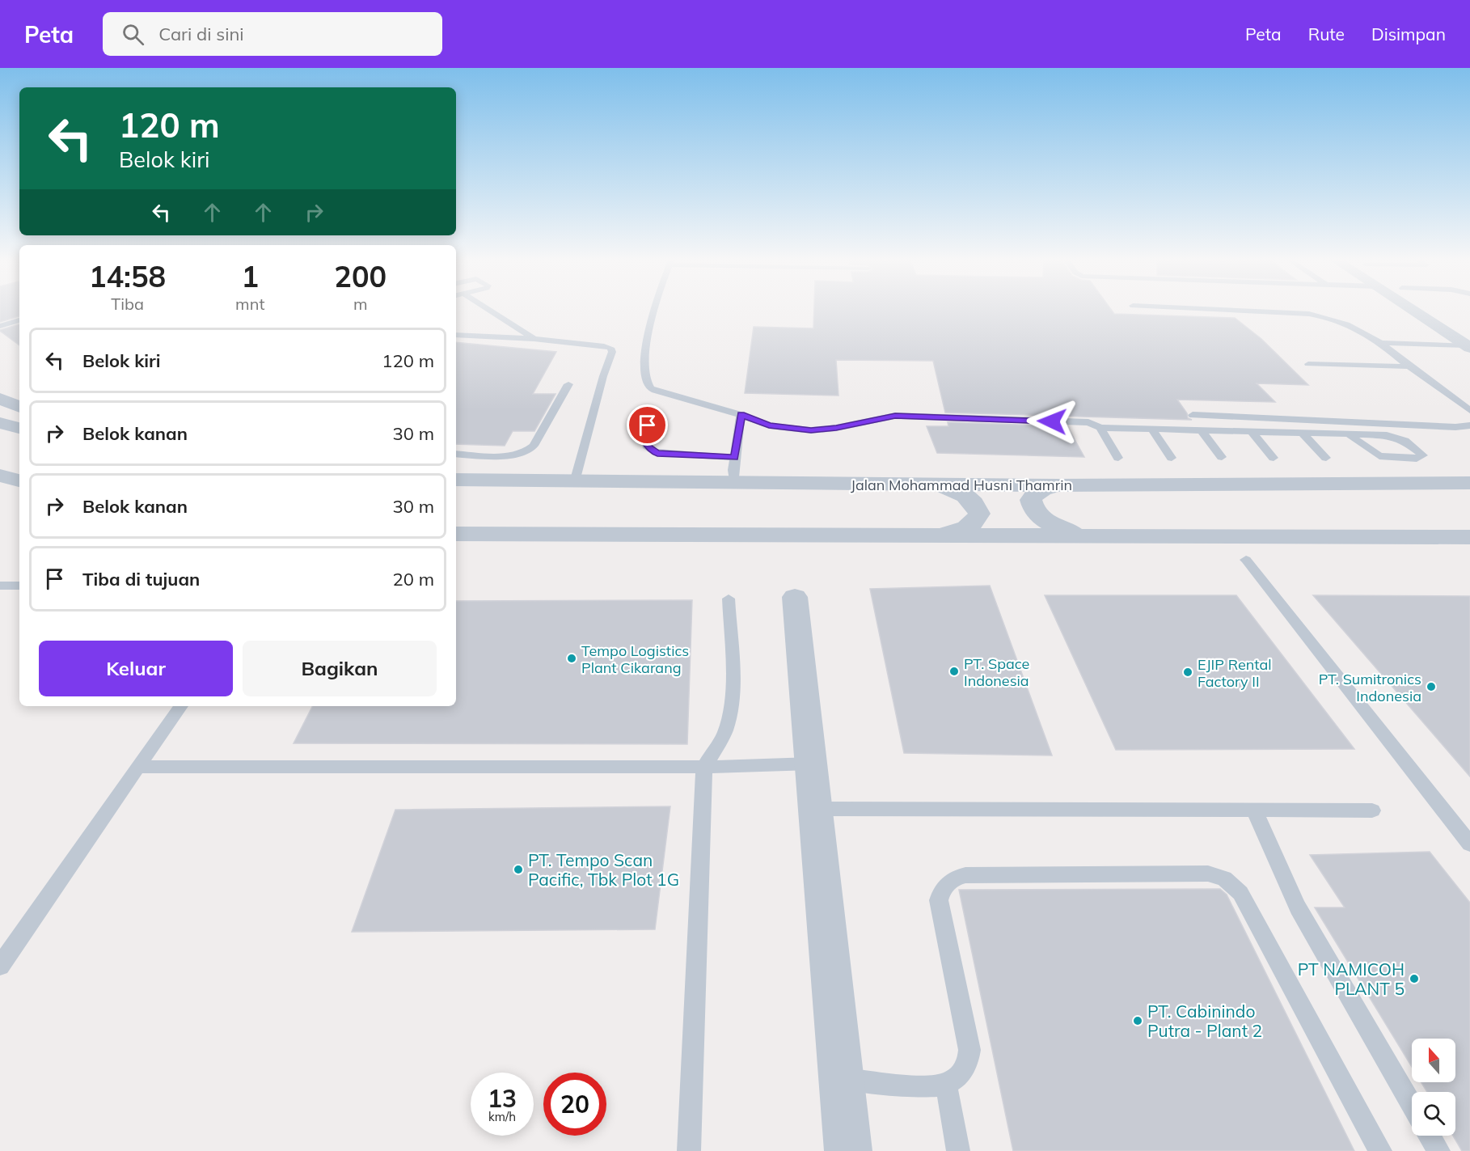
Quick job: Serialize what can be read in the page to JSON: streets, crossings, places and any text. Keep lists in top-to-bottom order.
{
  "streets": {
    "street": ["Jalan Mohammad Husni Thamrin"]
  },
  "places": [
    "Tempo Logistics Plant Cikarang",
    "PT. Space Indonesia",
    "EJIP Rental Factory II",
    "PT. Sumitronics Indonesia",
    "PT. Tempo Scan Pacific, Tbk Plot 1G",
    "PT NAMICOH PLANT 5",
    "PT. Cabinindo Putra - Plant 2"
  ],
  "north": "top",
  "page": {
    "header": "Peta",
    "search": "Cari di sini",
    "nav": ["Peta", "Rute", "Disimpan"],
    "turn": ["120 m", "Belok kiri"],
    "eta": [
      "14:58",
      "Tiba",
      "1",
      "mnt",
      "200",
      "m"
    ],
    "list": [
      {
        "name": "Belok kiri",
        "value": "120 m"
      },
      {
        "name": "Belok kanan",
        "value": "30 m"
      },
      {
        "name": "Belok kanan",
        "value": "30 m"
      },
      {
        "name": "Tiba di tujuan",
        "value": "20 m"
      }
    ],
    "buttons": ["Keluar", "Bagikan"],
    "speed": "13 km/h",
    "limit": "20"
  }
}
